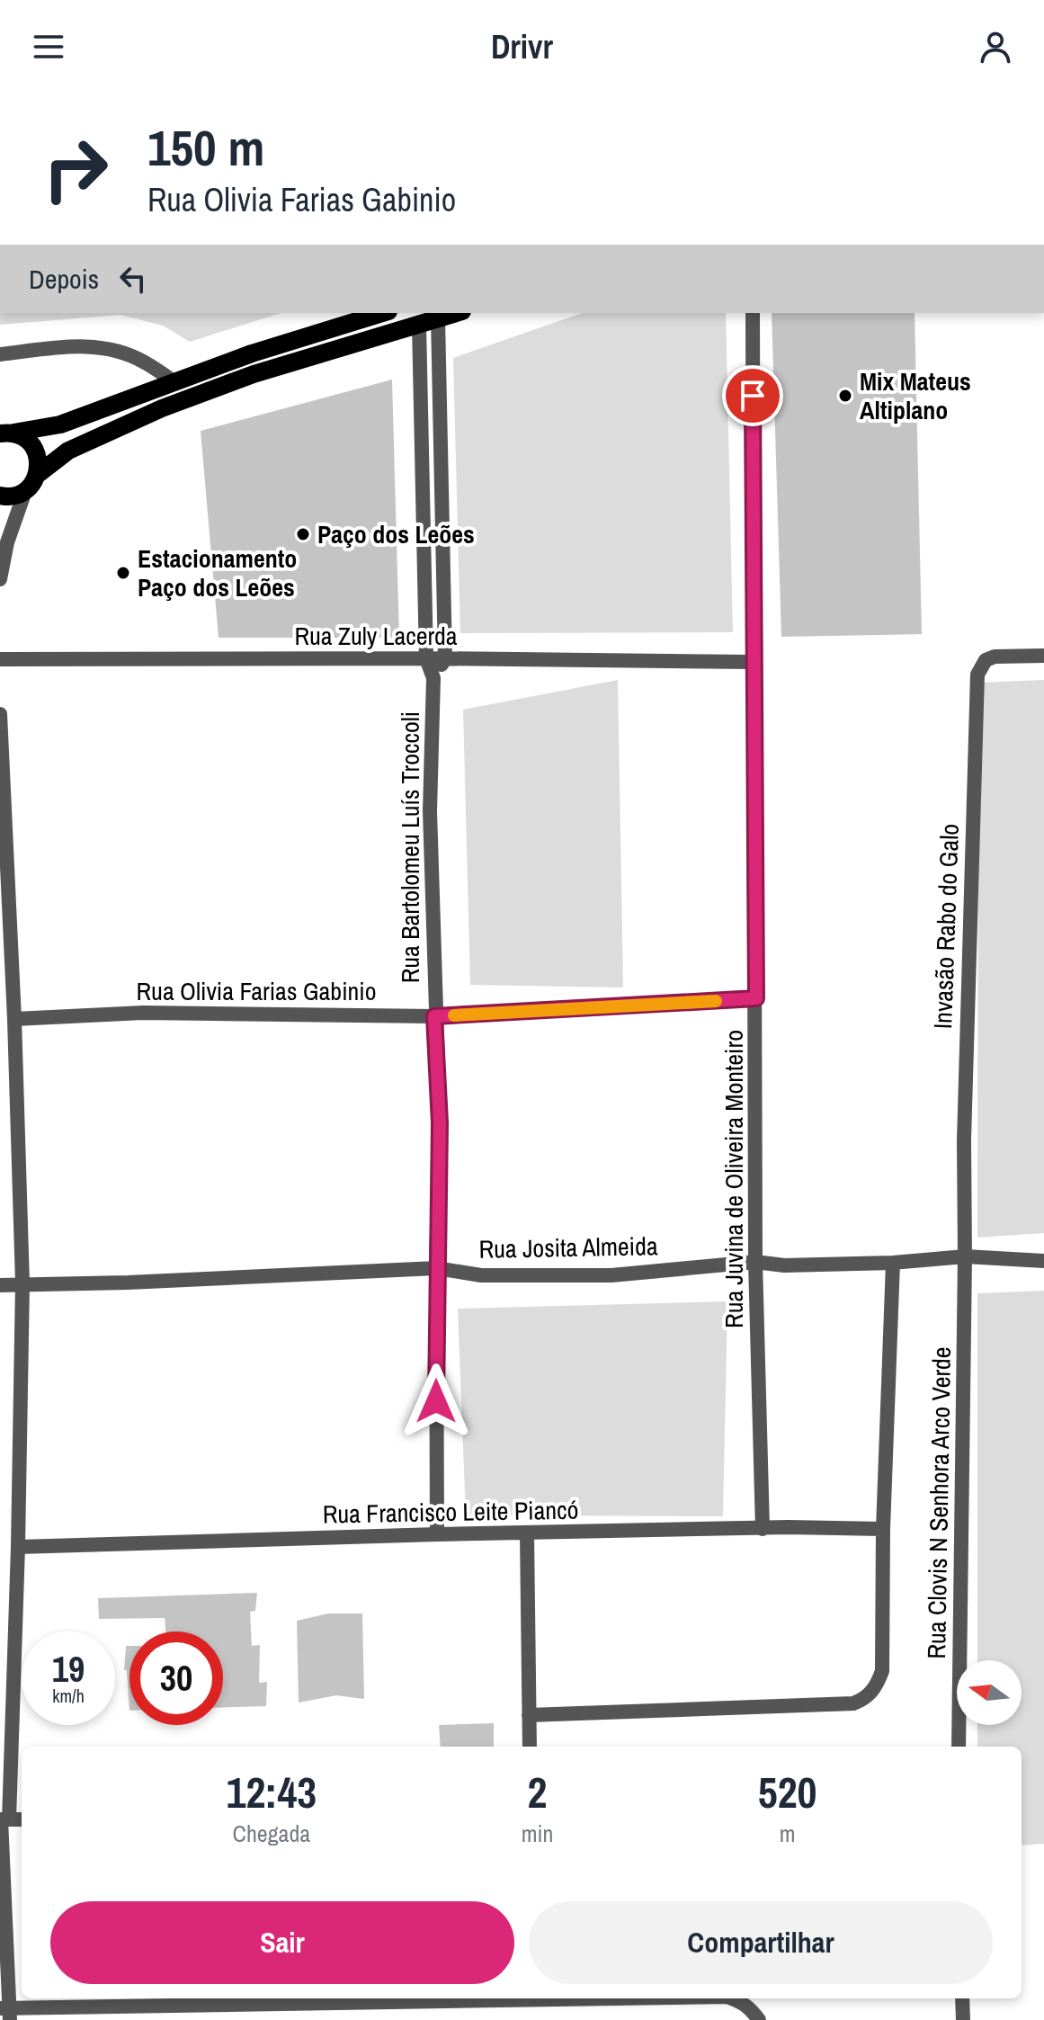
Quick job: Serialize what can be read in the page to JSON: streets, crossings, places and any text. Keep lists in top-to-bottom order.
{
  "streets": {
    "street": [
      "Rua Zuly Lacerda",
      "Rua Bartolomeu Luís Troccoli",
      "Invasão Rabo do Galo",
      "Rua Olivia Farias Gabinio",
      "Rua Juvina de Oliveira Monteiro",
      "Rua Josita Almeida",
      "Rua Clovis N Senhora Arco Verde",
      "Rua Francisco Leite Piancó"
    ]
  },
  "crossings": [
    ["Rua Zuly Lacerda", "Rua Bartolomeu Luís Troccoli"],
    ["Rua Zuly Lacerda", "Rua Juvina de Oliveira Monteiro"],
    ["Rua Bartolomeu Luís Troccoli", "Rua Olivia Farias Gabinio"],
    ["Rua Bartolomeu Luís Troccoli", "Rua Josita Almeida"],
    ["Rua Bartolomeu Luís Troccoli", "Rua Francisco Leite Piancó"],
    ["Invasão Rabo do Galo", "Rua Josita Almeida"],
    ["Invasão Rabo do Galo", "Rua Clovis N Senhora Arco Verde"],
    ["Rua Olivia Farias Gabinio", "Rua Juvina de Oliveira Monteiro"],
    ["Rua Juvina de Oliveira Monteiro", "Rua Josita Almeida"],
    ["Rua Juvina de Oliveira Monteiro", "Rua Francisco Leite Piancó"],
    ["Rua Josita Almeida", "Rua Clovis N Senhora Arco Verde"]
  ],
  "places": ["Mix Mateus Altiplano", "Paço dos Leões", "Estacionamento Paço dos Leões"],
  "north": "left",
  "page": {
    "header": "Drivr",
    "turn": ["150 m", "Rua Olivia Farias Gabinio"],
    "then": "Depois",
    "speed": "19 km/h",
    "limit": "30",
    "eta": [
      "12:43",
      "Chegada",
      "2",
      "min",
      "520",
      "m"
    ],
    "buttons": ["Sair", "Compartilhar"]
  }
}
